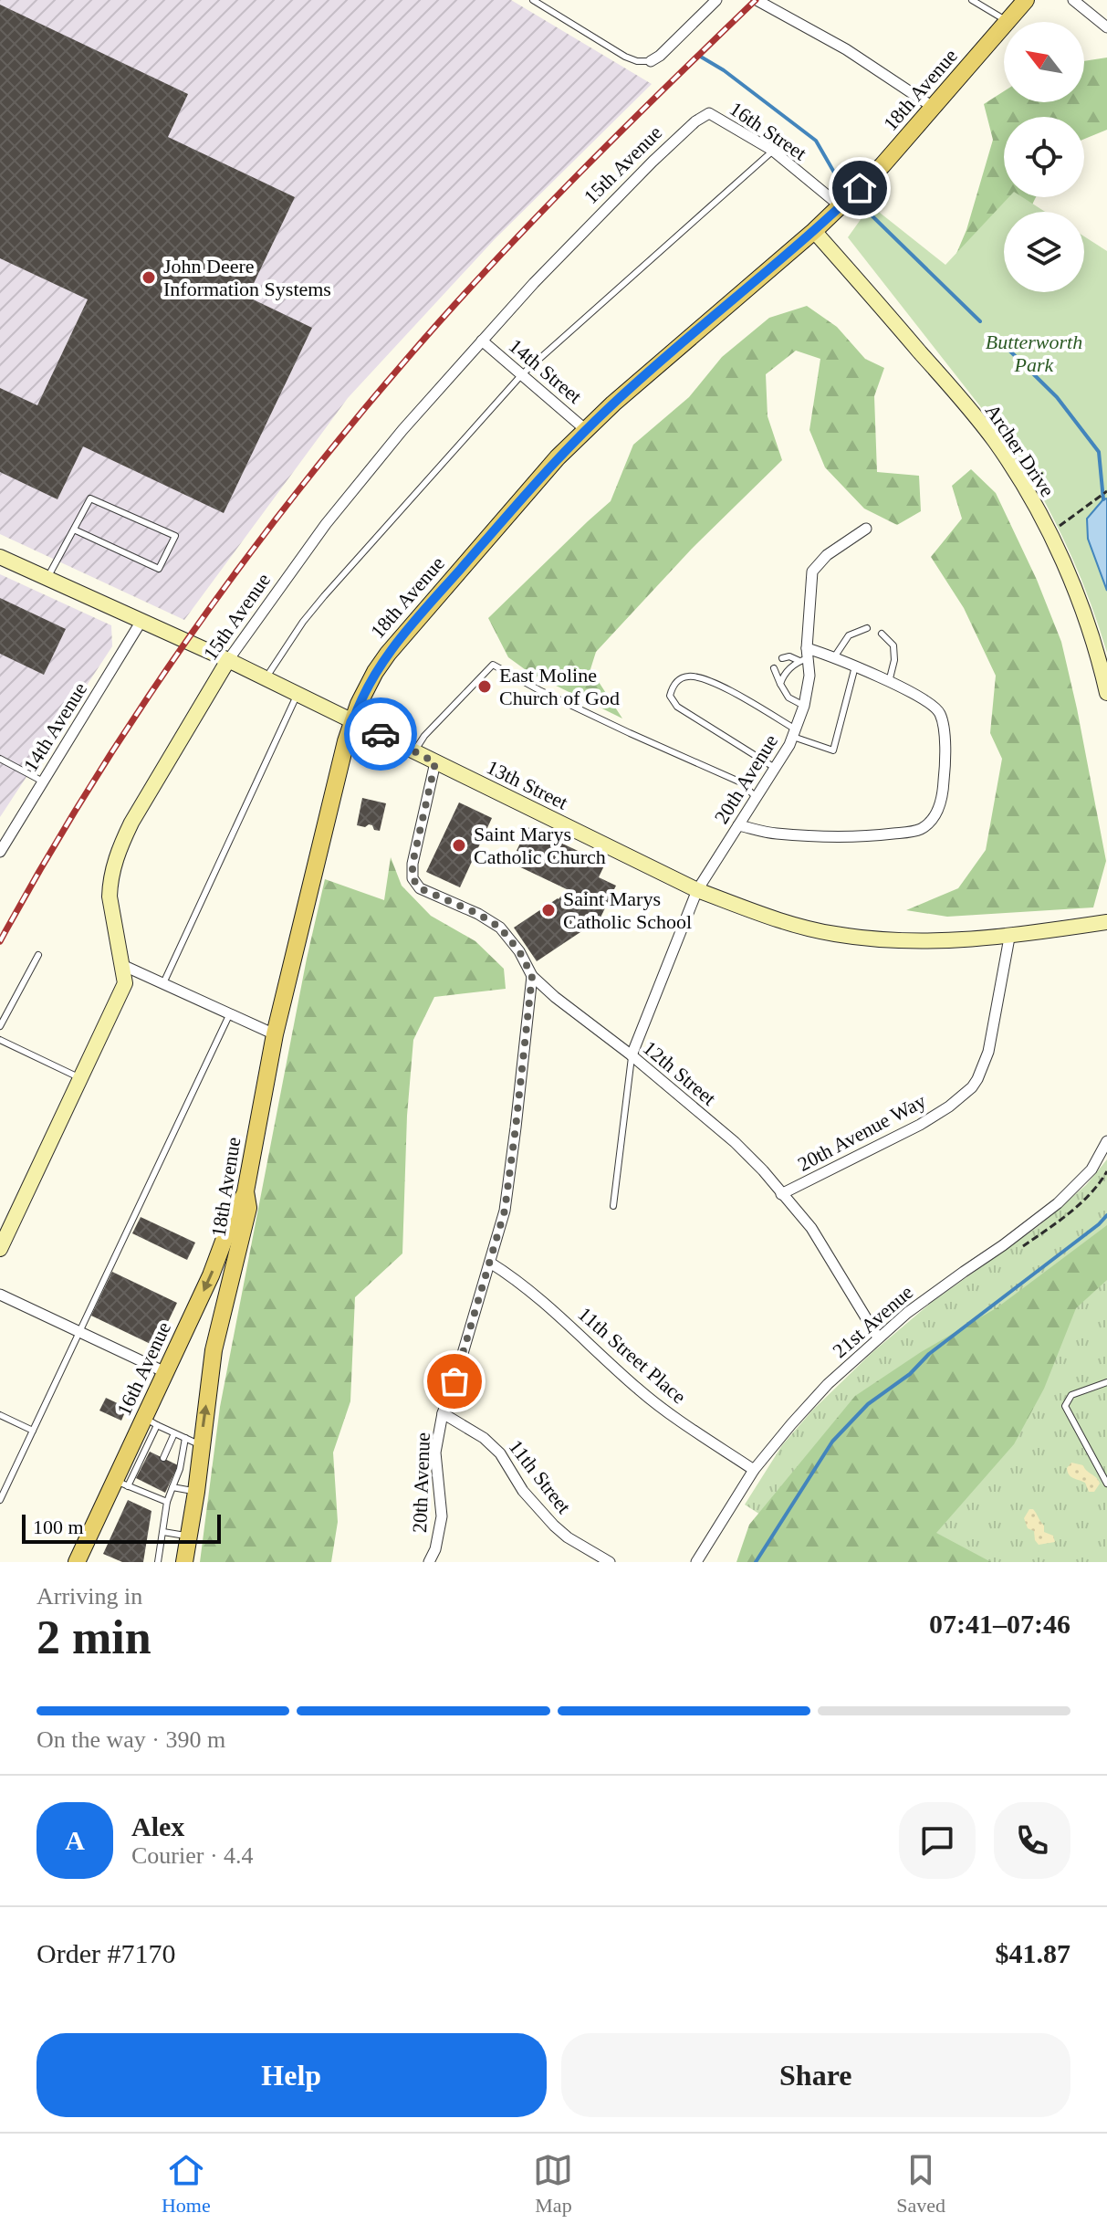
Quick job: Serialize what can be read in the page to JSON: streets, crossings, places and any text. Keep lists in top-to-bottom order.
{
  "streets": {
    "main road": ["18th Avenue", "16th Avenue"],
    "street": [
      "16th Street",
      "15th Avenue",
      "14th Street",
      "Archer Drive",
      "14th Avenue",
      "20th Avenue",
      "13th Street",
      "12th Street",
      "20th Avenue Way",
      "21st Avenue",
      "11th Street Place",
      "11th Street"
    ]
  },
  "crossings": [
    ["18th Avenue", "16th Street"],
    ["18th Avenue", "14th Street"],
    ["18th Avenue", "Archer Drive"],
    ["18th Avenue", "13th Street"],
    ["18th Avenue", "16th Avenue"],
    ["16th Street", "15th Avenue"],
    ["15th Avenue", "14th Street"],
    ["15th Avenue", "13th Street"],
    ["14th Avenue", "13th Street"],
    ["20th Avenue", "13th Street"],
    ["20th Avenue", "12th Street"],
    ["20th Avenue", "11th Street Place"],
    ["20th Avenue", "11th Street"],
    ["13th Street", "12th Street"],
    ["13th Street", "20th Avenue Way"],
    ["12th Street", "20th Avenue Way"],
    ["12th Street", "21st Avenue"],
    ["21st Avenue", "11th Street Place"]
  ],
  "one_way": ["16th Avenue"],
  "parks": ["Butterworth Park"],
  "places": [
    "John Deere Information Systems",
    "East Moline Church of God",
    "Saint Marys Catholic Church",
    "Saint Marys Catholic School"
  ],
  "scale_bar": "100 m",
  "north": "top left",
  "page": {
    "scale": "100 m",
    "heading": ["2 min", "Arriving in", "07:41–07:46"],
    "panel": [
      "Alex",
      "Courier · 4.4",
      "Order #7170",
      "$41.87"
    ],
    "bar": "On the way · 390 m",
    "round": "A",
    "buttons": ["Help", "Share"],
    "tabs": ["Home", "Map", "Saved"]
  }
}
